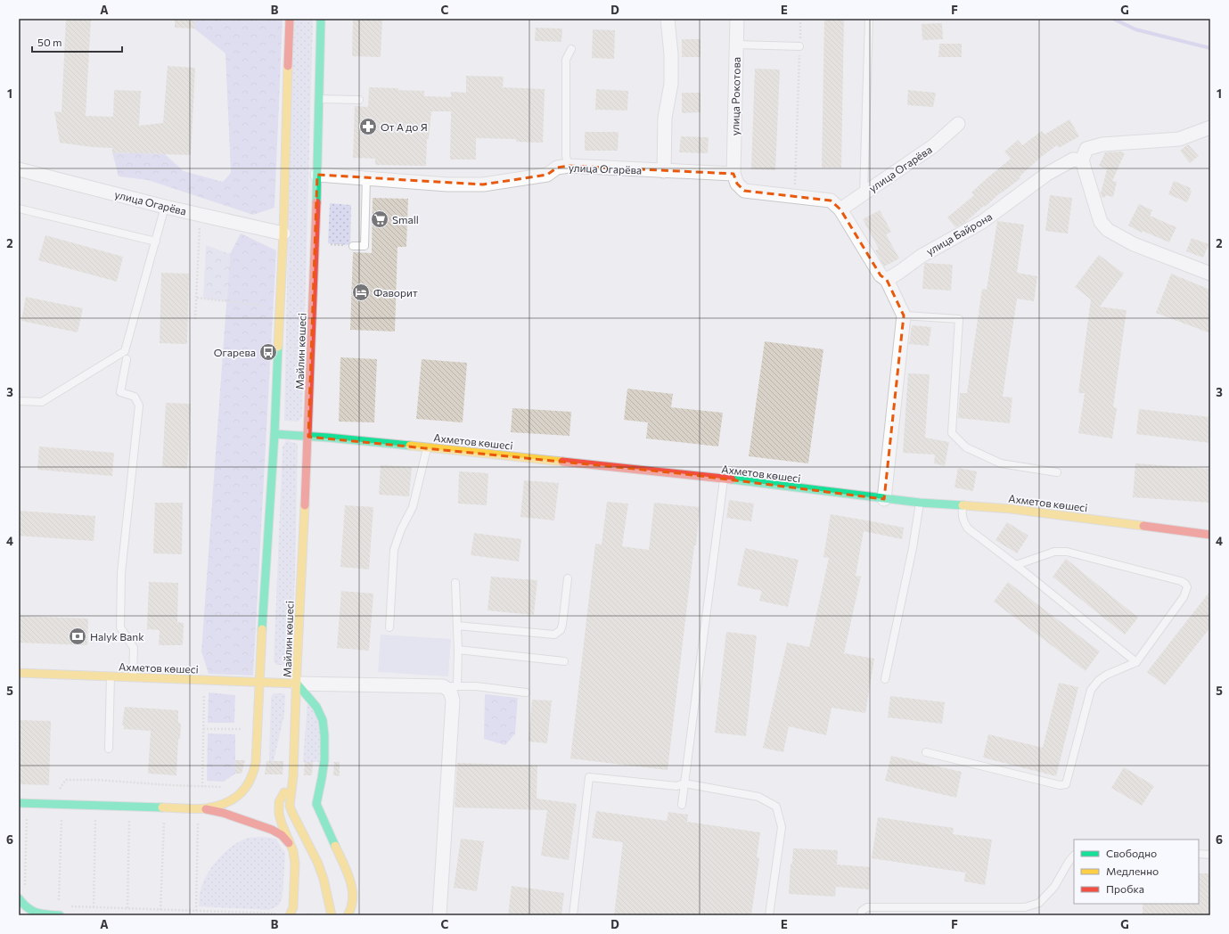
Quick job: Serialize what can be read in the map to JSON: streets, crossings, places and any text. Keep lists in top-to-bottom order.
{
  "streets": {
    "street": [
      "улица Рокотова",
      "улица Огарёва",
      "улица Байрона",
      "Майлин көшесі",
      "Ахметов көшесі"
    ]
  },
  "crossings": [
    ["улица Рокотова", "улица Огарёва"],
    ["улица Огарёва", "Майлин көшесі"],
    ["Майлин көшесі", "Ахметов көшесі"]
  ],
  "places": {
    "pharmacy": ["От А до Я"],
    "supermarket": ["Small"],
    "hotel": ["Фаворит"],
    "bus stop": ["Огарева"],
    "bank": ["Halyk Bank"]
  },
  "legend": ["Свободно", "Медленно", "Пробка"],
  "scale_bar": "50 m",
  "grid": {
    "columns": [
      "A",
      "B",
      "C",
      "D",
      "E",
      "F",
      "G"
    ],
    "rows": [
      "1",
      "2",
      "3",
      "4",
      "5",
      "6"
    ]
  }
}
